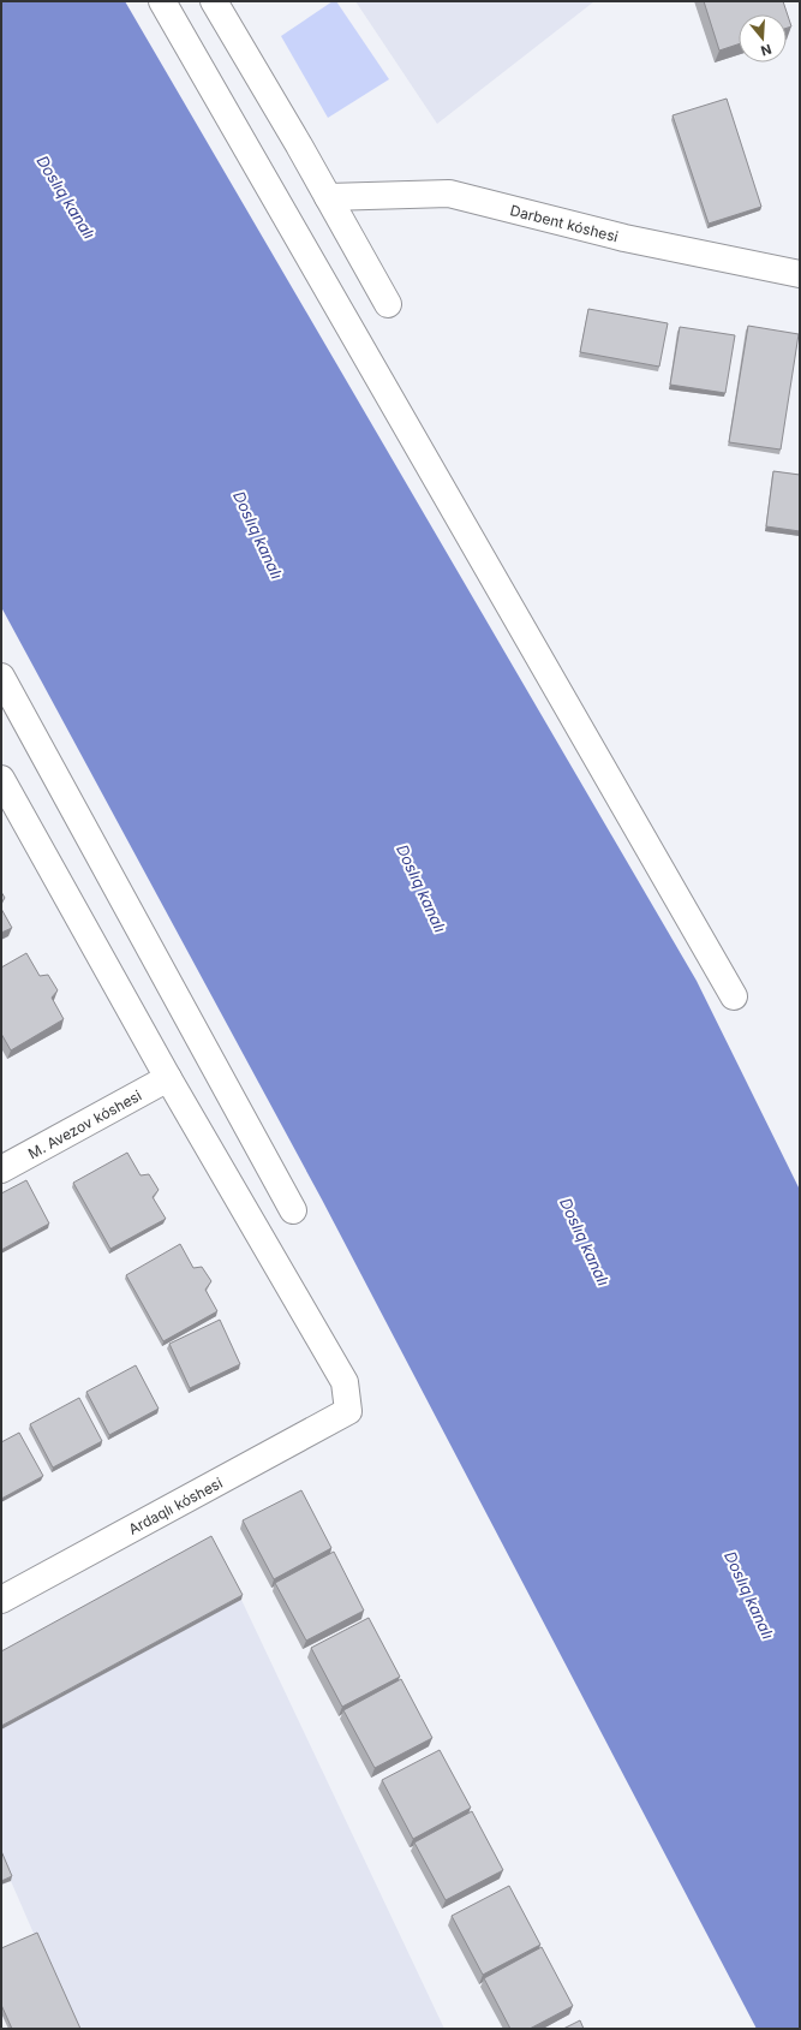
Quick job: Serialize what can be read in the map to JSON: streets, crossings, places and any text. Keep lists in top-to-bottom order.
{
  "streets": {
    "street": ["Darbent kóshesi", "M. Avezov kóshesi", "Ardaqlı kóshesi"]
  },
  "crossings": [
    ["M. Avezov kóshesi", "Ardaqlı kóshesi"]
  ],
  "water": ["Doslıq kanalı"],
  "north": "bottom"
}
